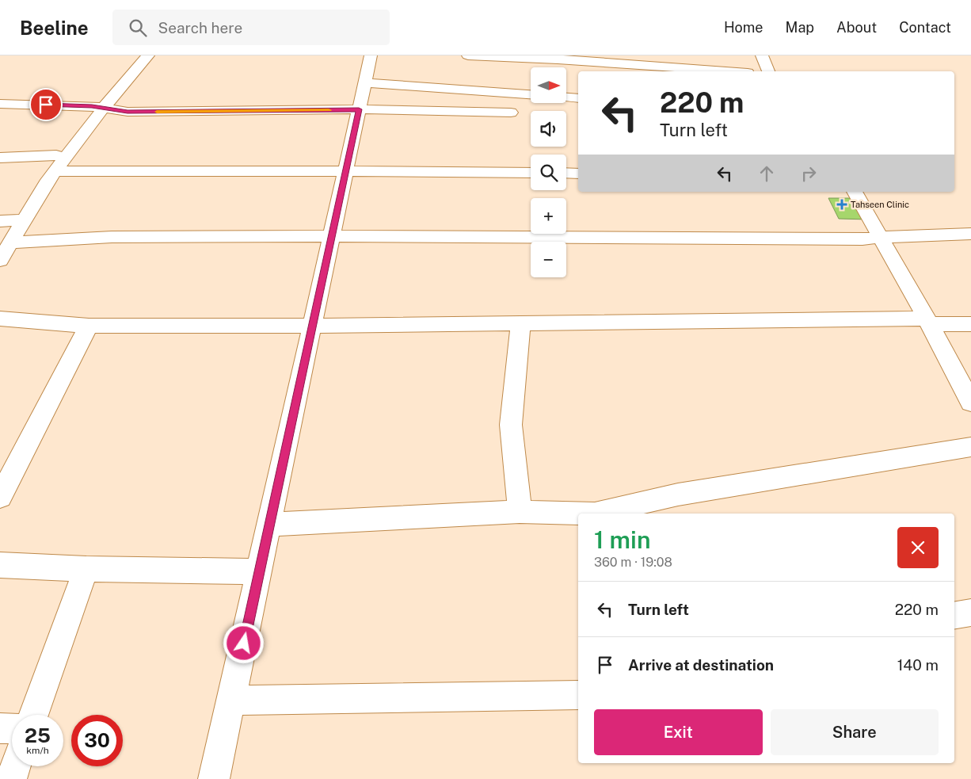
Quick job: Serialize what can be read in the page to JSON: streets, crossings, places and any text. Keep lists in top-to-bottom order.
{
  "places": {
    "health": ["Tahseen Clinic"]
  },
  "north": "right",
  "page": {
    "header": "Beeline",
    "search": "Search here",
    "nav": [
      "Home",
      "Map",
      "About",
      "Contact"
    ],
    "map_buttons": ["+", "−"],
    "turn": ["220 m", "Turn left"],
    "heading": ["1 min", "360 m · 19:08"],
    "list": [
      {
        "name": "Turn left",
        "value": "220 m"
      },
      {
        "name": "Arrive at destination",
        "value": "140 m"
      }
    ],
    "buttons": ["Exit", "Share"],
    "speed": "25 km/h",
    "limit": "30"
  }
}
